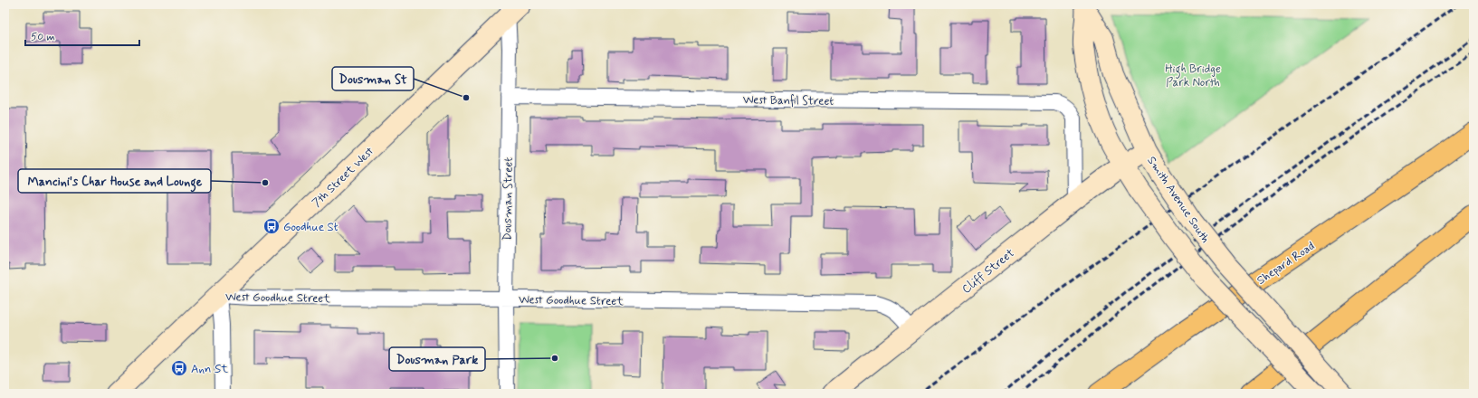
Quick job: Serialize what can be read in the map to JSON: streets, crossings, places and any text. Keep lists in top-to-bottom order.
{
  "streets": {
    "highway": ["Shepard Road"],
    "main road": ["7th Street West", "Smith Avenue South", "Cliff Street"],
    "street": ["West Banfil Street", "Dousman Street", "West Goodhue Street"]
  },
  "crossings": [
    ["West Banfil Street", "Dousman Street"],
    ["West Banfil Street", "Cliff Street"],
    ["7th Street West", "Dousman Street"],
    ["7th Street West", "West Goodhue Street"],
    ["Dousman Street", "West Goodhue Street"],
    ["Smith Avenue South", "Cliff Street"],
    ["Cliff Street", "West Goodhue Street"]
  ],
  "parks": ["High Bridge Park North"],
  "places": {
    "other": ["Dousman St", "Mancini's Char House and Lounge", "Dousman Park"],
    "bus stop": ["Goodhue St", "Ann St"]
  },
  "scale_bar": "50 m"
}
